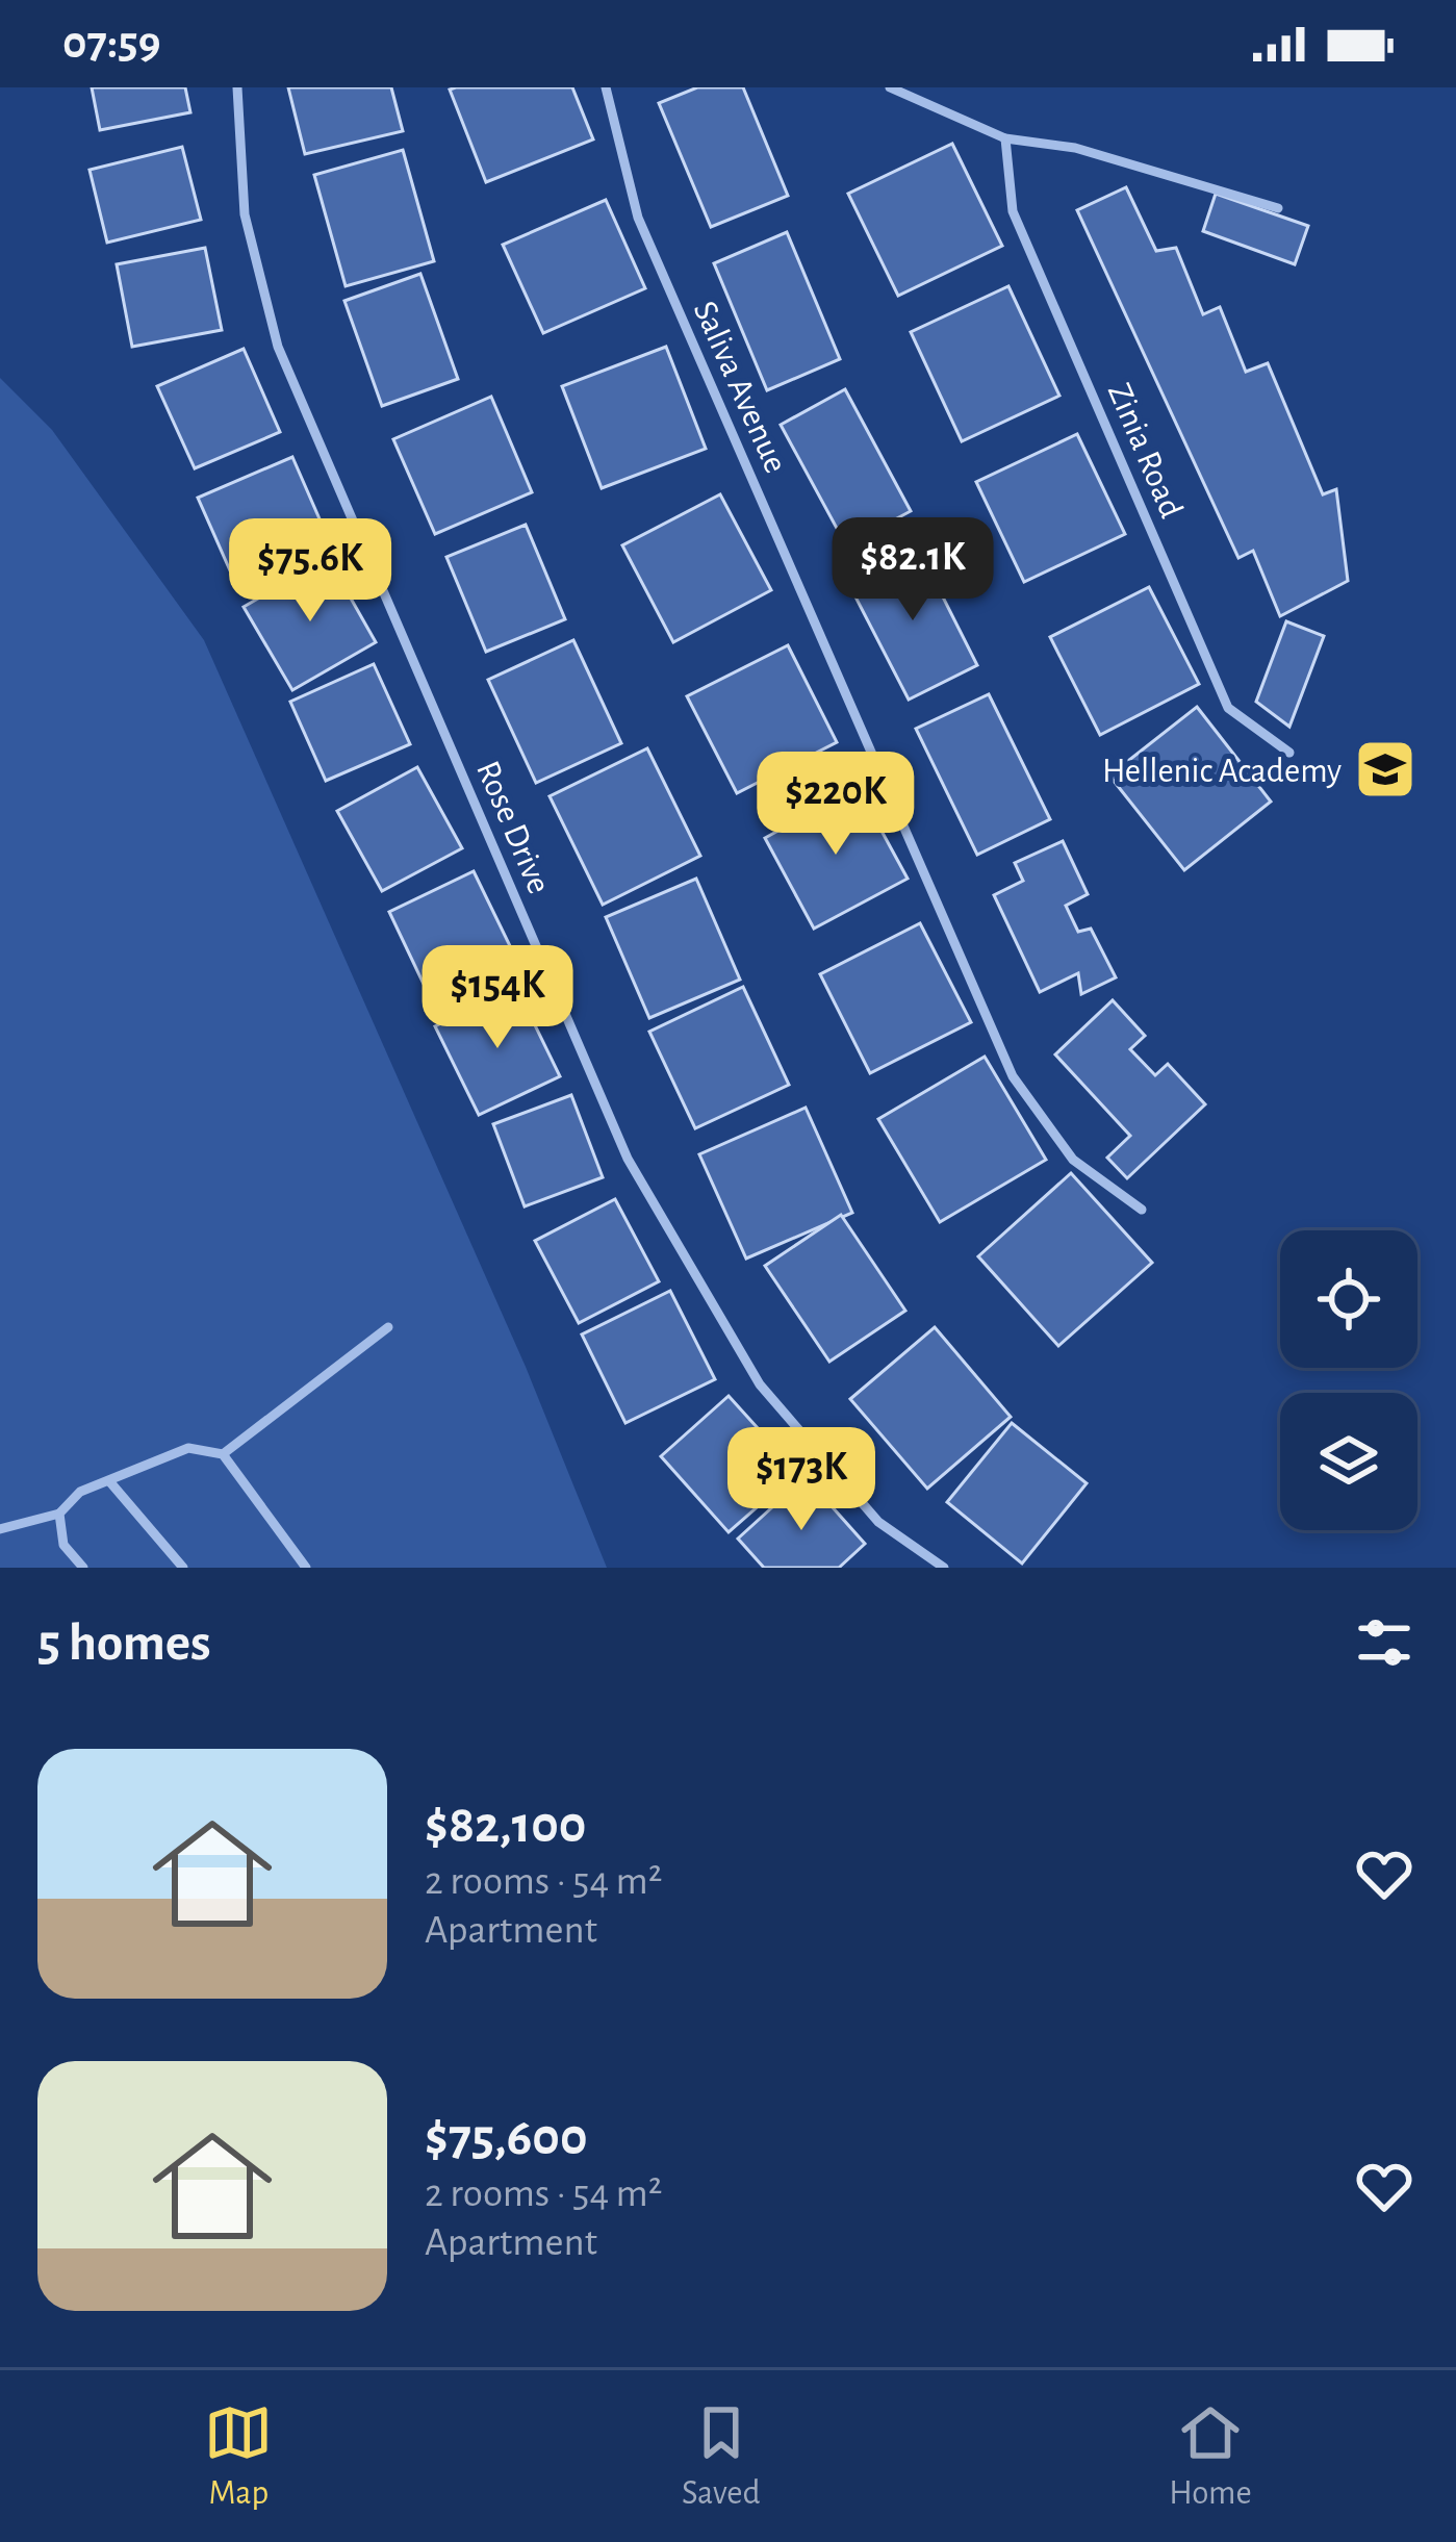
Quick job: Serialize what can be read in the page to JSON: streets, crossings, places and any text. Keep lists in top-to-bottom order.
{
  "streets": {
    "lane": ["Saliva Avenue", "Zinia Road", "Rose Drive"]
  },
  "places": {
    "school or university": ["Hellenic Academy"]
  },
  "page": {
    "status": "07:59",
    "price": [
      "$82.1K",
      "$75.6K",
      "$220K",
      "$154K",
      "$173K"
    ],
    "heading": "5 homes",
    "list": [
      {
        "name": "$82,100",
        "note": "2 rooms · 54 m² · Apartment"
      },
      {
        "name": "$75,600",
        "note": "2 rooms · 54 m² · Apartment"
      }
    ],
    "tabs": ["Map", "Saved", "Home"]
  }
}
